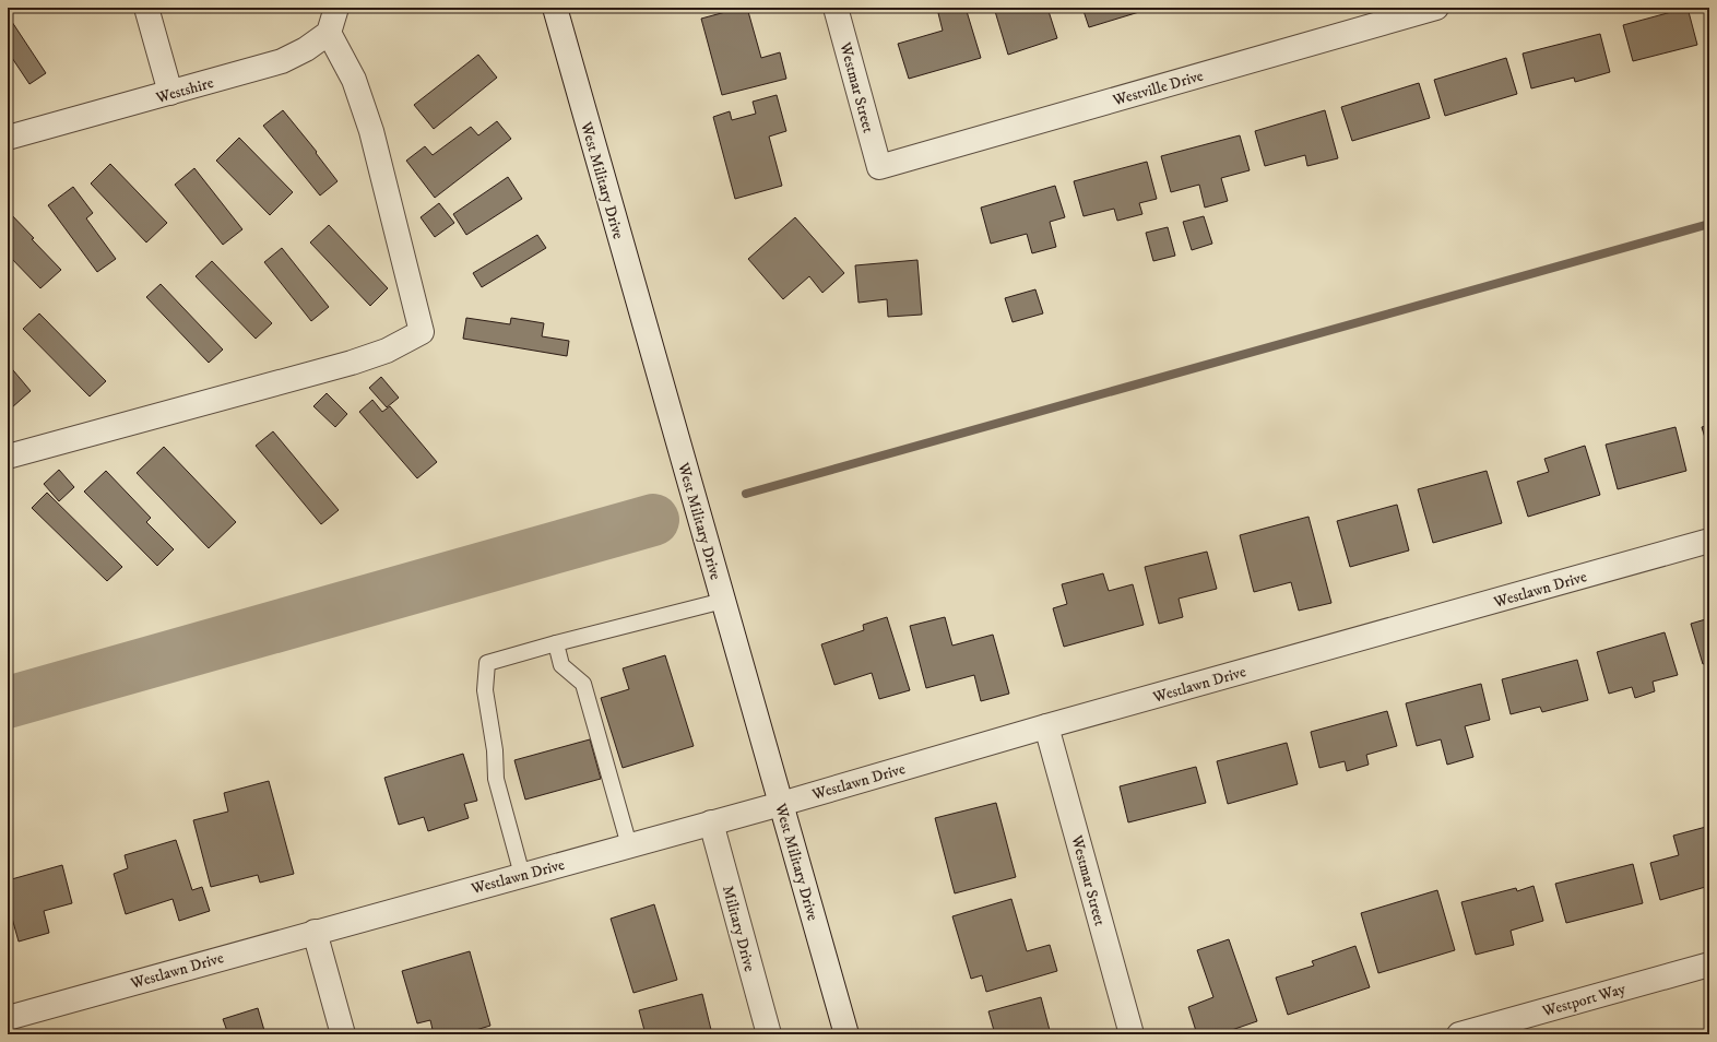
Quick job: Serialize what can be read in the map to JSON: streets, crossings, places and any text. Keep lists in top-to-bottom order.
{
  "streets": {
    "street": [
      "Westmar Street",
      "Westville Drive",
      "Westshire",
      "West Military Drive",
      "Westlawn Drive",
      "Military Drive",
      "Westport Way"
    ]
  },
  "crossings": [
    ["Westmar Street", "Westville Drive"],
    ["Westmar Street", "Westlawn Drive"],
    ["West Military Drive", "Westlawn Drive"],
    ["Westlawn Drive", "Military Drive"]
  ]
}
